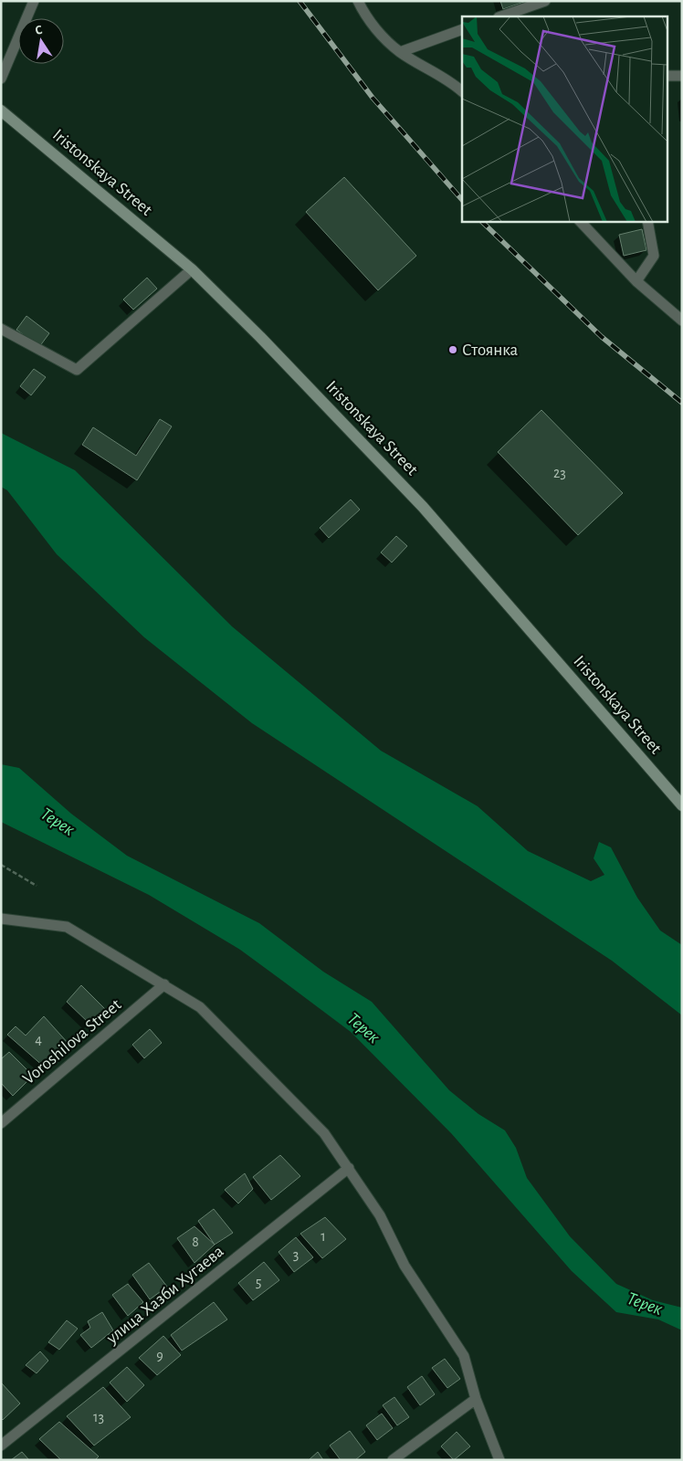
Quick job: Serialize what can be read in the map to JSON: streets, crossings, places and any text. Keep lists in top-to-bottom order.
{
  "streets": {
    "main road": ["Iristonskaya Street"],
    "street": ["Voroshilova Street", "улица Хазби Хугаева"]
  },
  "water": ["Терек"],
  "places": ["Стоянка"],
  "house_numbers": [
    "23",
    "4",
    "1",
    "8",
    "3",
    "5",
    "9",
    "13"
  ],
  "north": "top"
}
